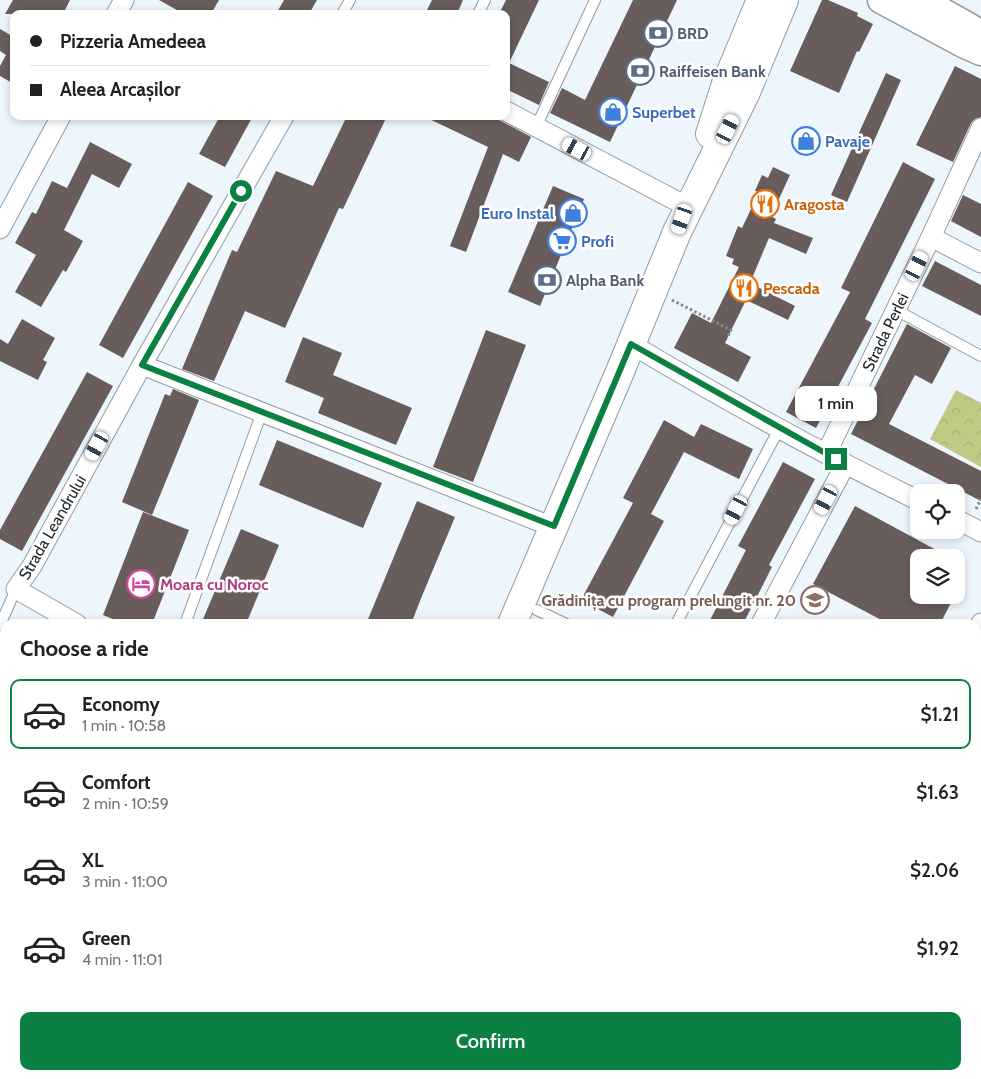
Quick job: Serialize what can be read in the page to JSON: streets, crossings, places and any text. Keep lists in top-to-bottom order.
{
  "streets": {
    "street": ["Strada Perlei", "Strada Leandrului"]
  },
  "places": {
    "bank": ["BRD", "Raiffeisen Bank", "Alpha Bank"],
    "shop": ["Superbet", "Pavaje", "Euro Instal"],
    "restaurant": ["Aragosta", "Pescada"],
    "supermarket": ["Profi"],
    "hotel": ["Moara cu Noroc"],
    "school or university": ["Grădinița cu program prelungit nr. 20"]
  },
  "page": {
    "banner": ["Pizzeria Amedeea", "Aleea Arcașilor"],
    "bubble": "1 min",
    "heading": "Choose a ride",
    "list": [
      {
        "name": "Economy",
        "note": "1 min · 10:58",
        "value": "$1.21"
      },
      {
        "name": "Comfort",
        "note": "2 min · 10:59",
        "value": "$1.63"
      },
      {
        "name": "XL",
        "note": "3 min · 11:00",
        "value": "$2.06"
      },
      {
        "name": "Green",
        "note": "4 min · 11:01",
        "value": "$1.92"
      }
    ],
    "buttons": "Confirm"
  }
}
